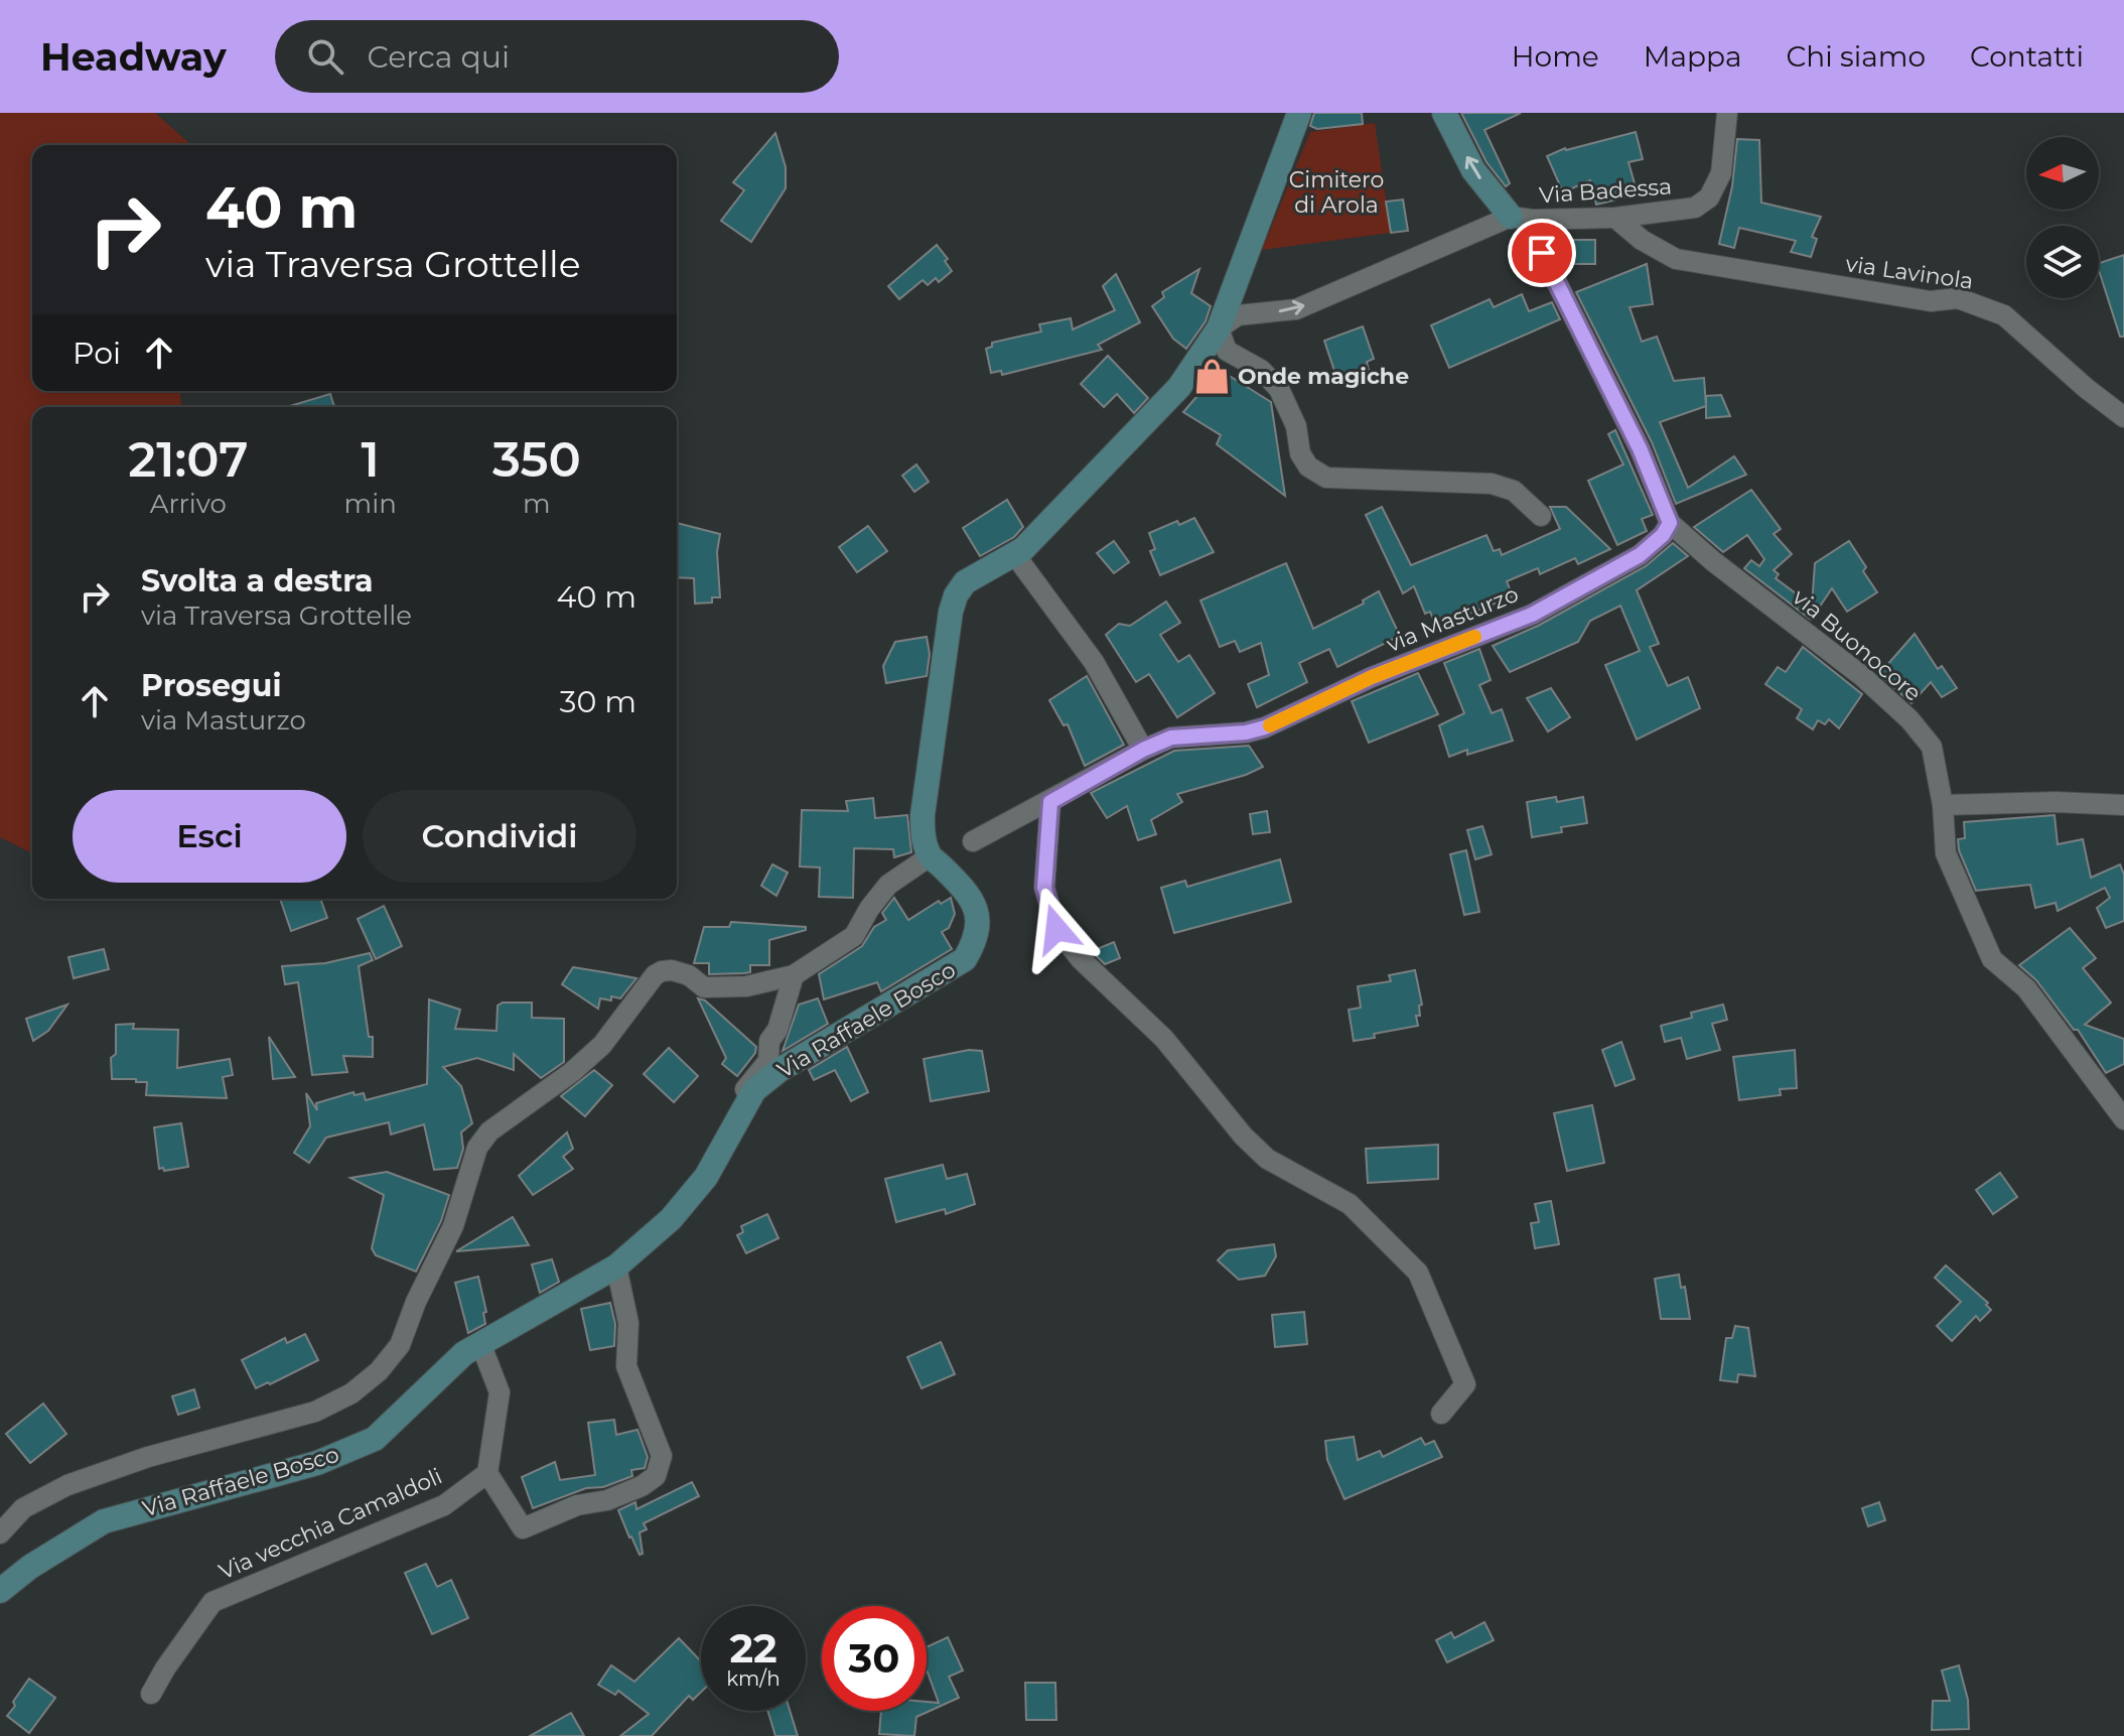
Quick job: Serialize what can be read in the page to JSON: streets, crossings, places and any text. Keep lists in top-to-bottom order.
{
  "streets": {
    "street": [
      "Via Badessa",
      "via Lavinola",
      "via Masturzo",
      "via Buonocore",
      "Via Raffaele Bosco",
      "Via vecchia Camaldoli"
    ]
  },
  "crossings": [
    ["Via Badessa", "via Lavinola"],
    ["Via Badessa", "via Buonocore"],
    ["via Masturzo", "via Buonocore"]
  ],
  "parks": ["Cimitero di Arola"],
  "places": {
    "shop": ["Onde magiche"]
  },
  "north": "left",
  "page": {
    "header": "Headway",
    "search": "Cerca qui",
    "nav": [
      "Home",
      "Mappa",
      "Chi siamo",
      "Contatti"
    ],
    "turn": ["40 m", "via Traversa Grottelle"],
    "then": "Poi",
    "eta": [
      "21:07",
      "Arrivo",
      "1",
      "min",
      "350",
      "m"
    ],
    "list": [
      {
        "name": "Svolta a destra",
        "note": "via Traversa Grottelle",
        "value": "40 m"
      },
      {
        "name": "Prosegui",
        "note": "via Masturzo",
        "value": "30 m"
      }
    ],
    "buttons": ["Esci", "Condividi"],
    "speed": "22 km/h",
    "limit": "30"
  }
}
